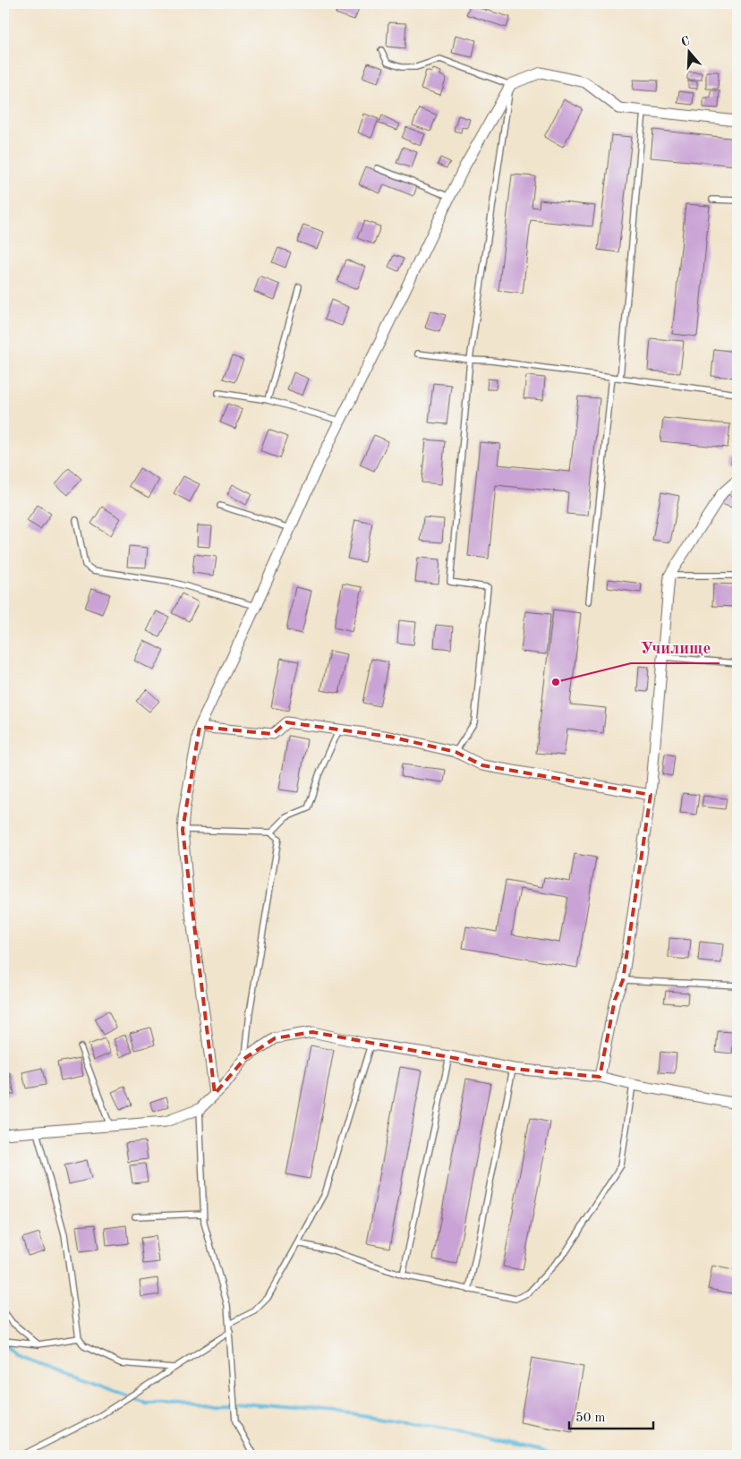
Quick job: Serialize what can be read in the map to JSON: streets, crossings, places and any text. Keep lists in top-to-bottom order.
{
  "places": ["Училище"],
  "scale_bar": "50 m",
  "north": "top"
}
